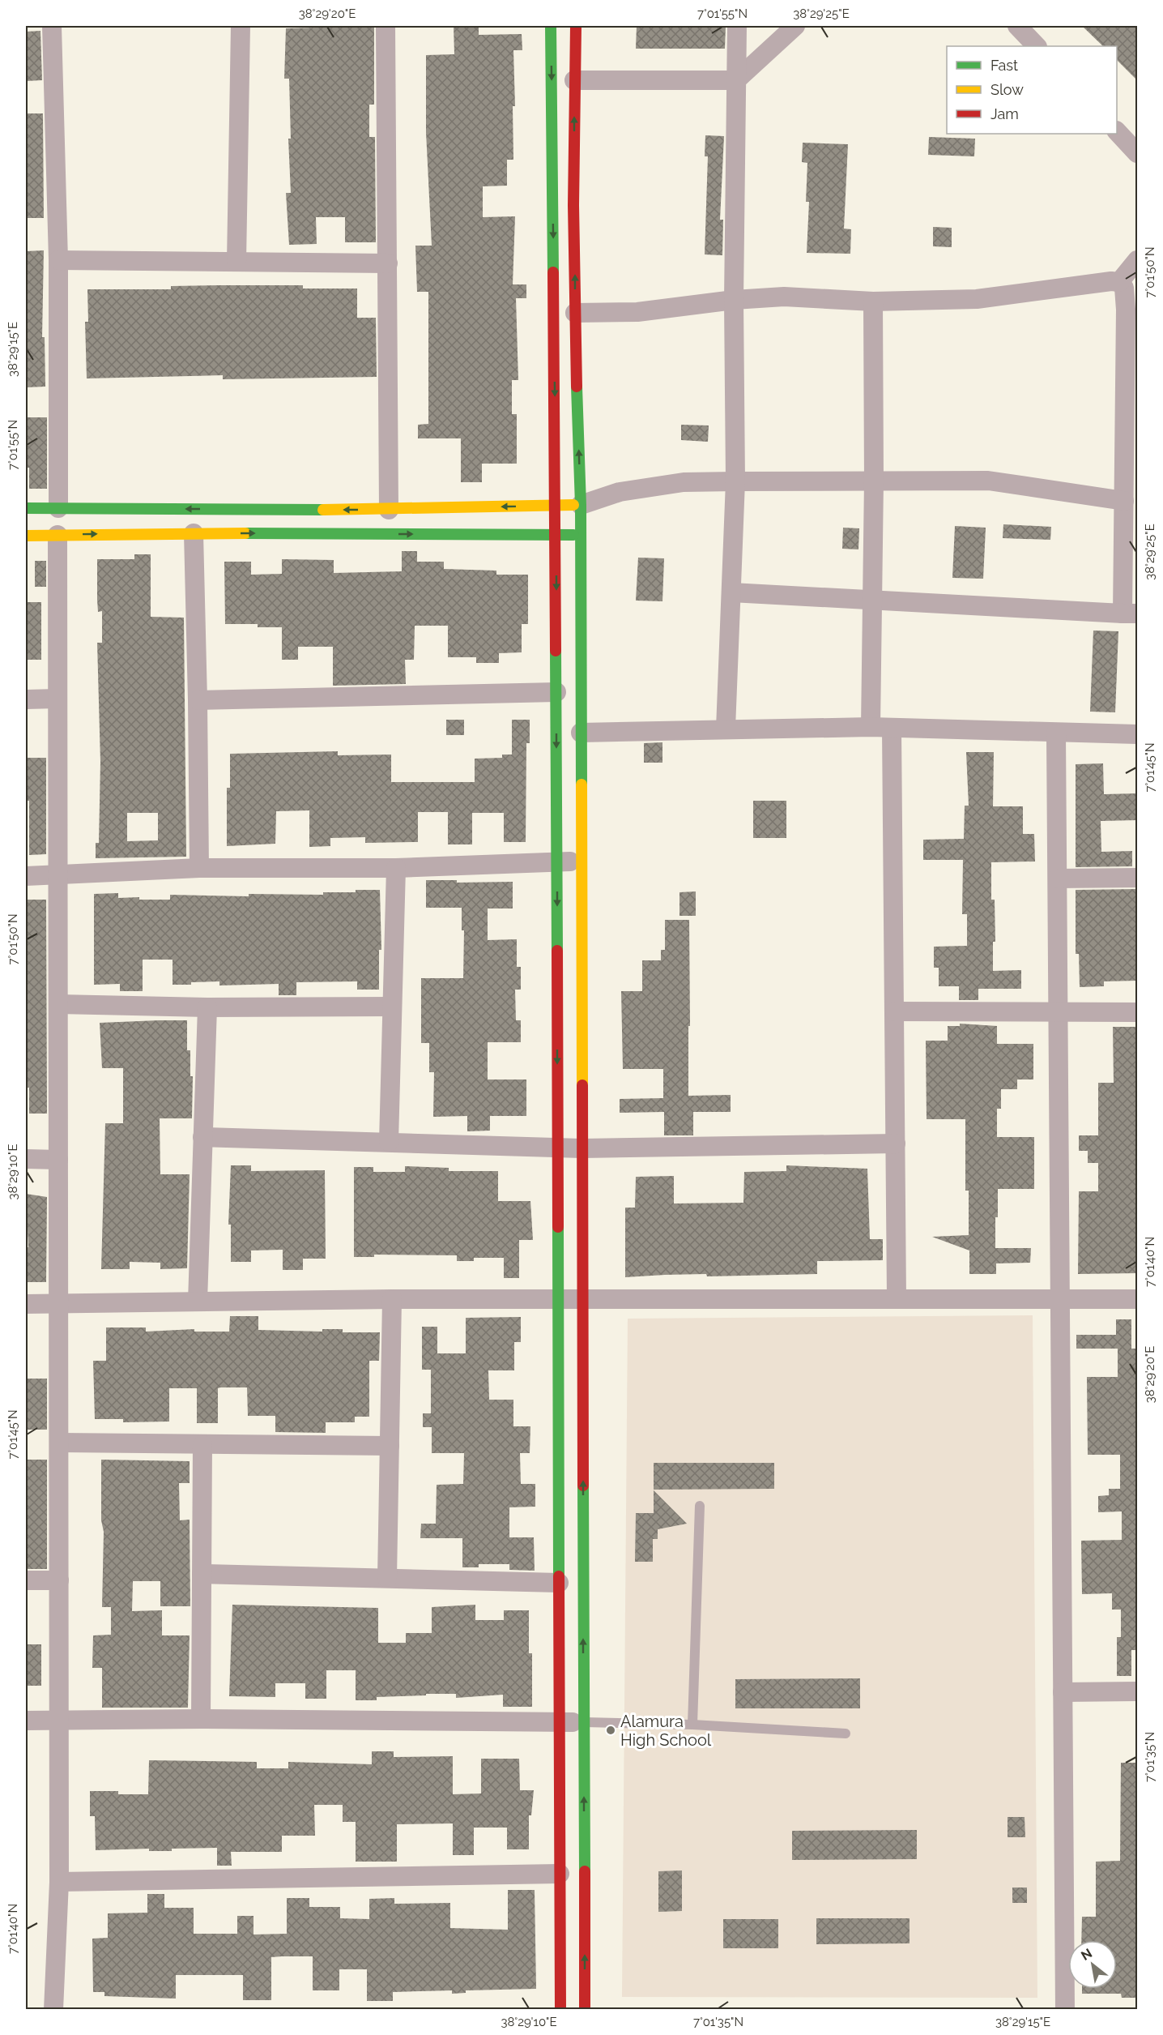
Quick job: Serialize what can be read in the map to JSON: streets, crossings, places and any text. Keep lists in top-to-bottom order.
{
  "places": ["Alamura High School"],
  "legend": ["Fast", "Slow", "Jam"],
  "north": "top left",
  "coordinates": [
    "38°29'20\"E",
    "7°01'55\"N",
    "38°29'25\"E",
    "7°01'50\"N",
    "38°29'15\"E",
    "7°01'45\"N",
    "38°29'10\"E",
    "7°01'40\"N",
    "7°01'35\"N"
  ]
}
